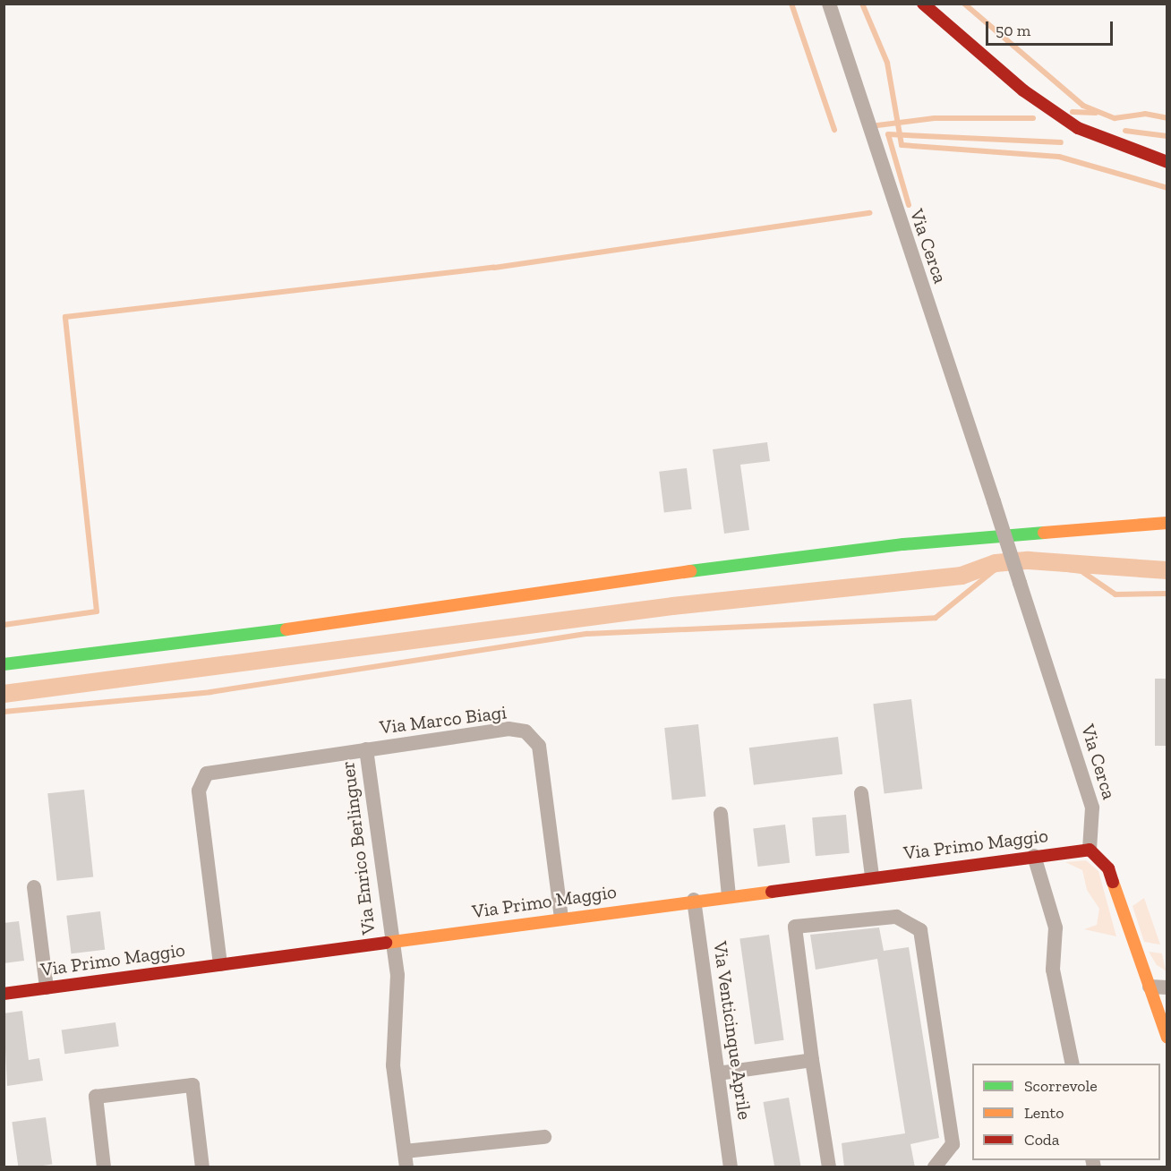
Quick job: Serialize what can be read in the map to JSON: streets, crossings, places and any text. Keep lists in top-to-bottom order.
{
  "streets": {
    "main road": ["Via Primo Maggio"],
    "street": [
      "Via Cerca",
      "Via Marco Biagi",
      "Via Enrico Berlinguer",
      "Via Venticinque Aprile"
    ]
  },
  "crossings": [
    ["Via Cerca", "Via Primo Maggio"],
    ["Via Marco Biagi", "Via Primo Maggio"],
    ["Via Marco Biagi", "Via Enrico Berlinguer"],
    ["Via Primo Maggio", "Via Enrico Berlinguer"],
    ["Via Primo Maggio", "Via Venticinque Aprile"]
  ],
  "legend": ["Scorrevole", "Lento", "Coda"],
  "scale_bar": "50 m"
}
